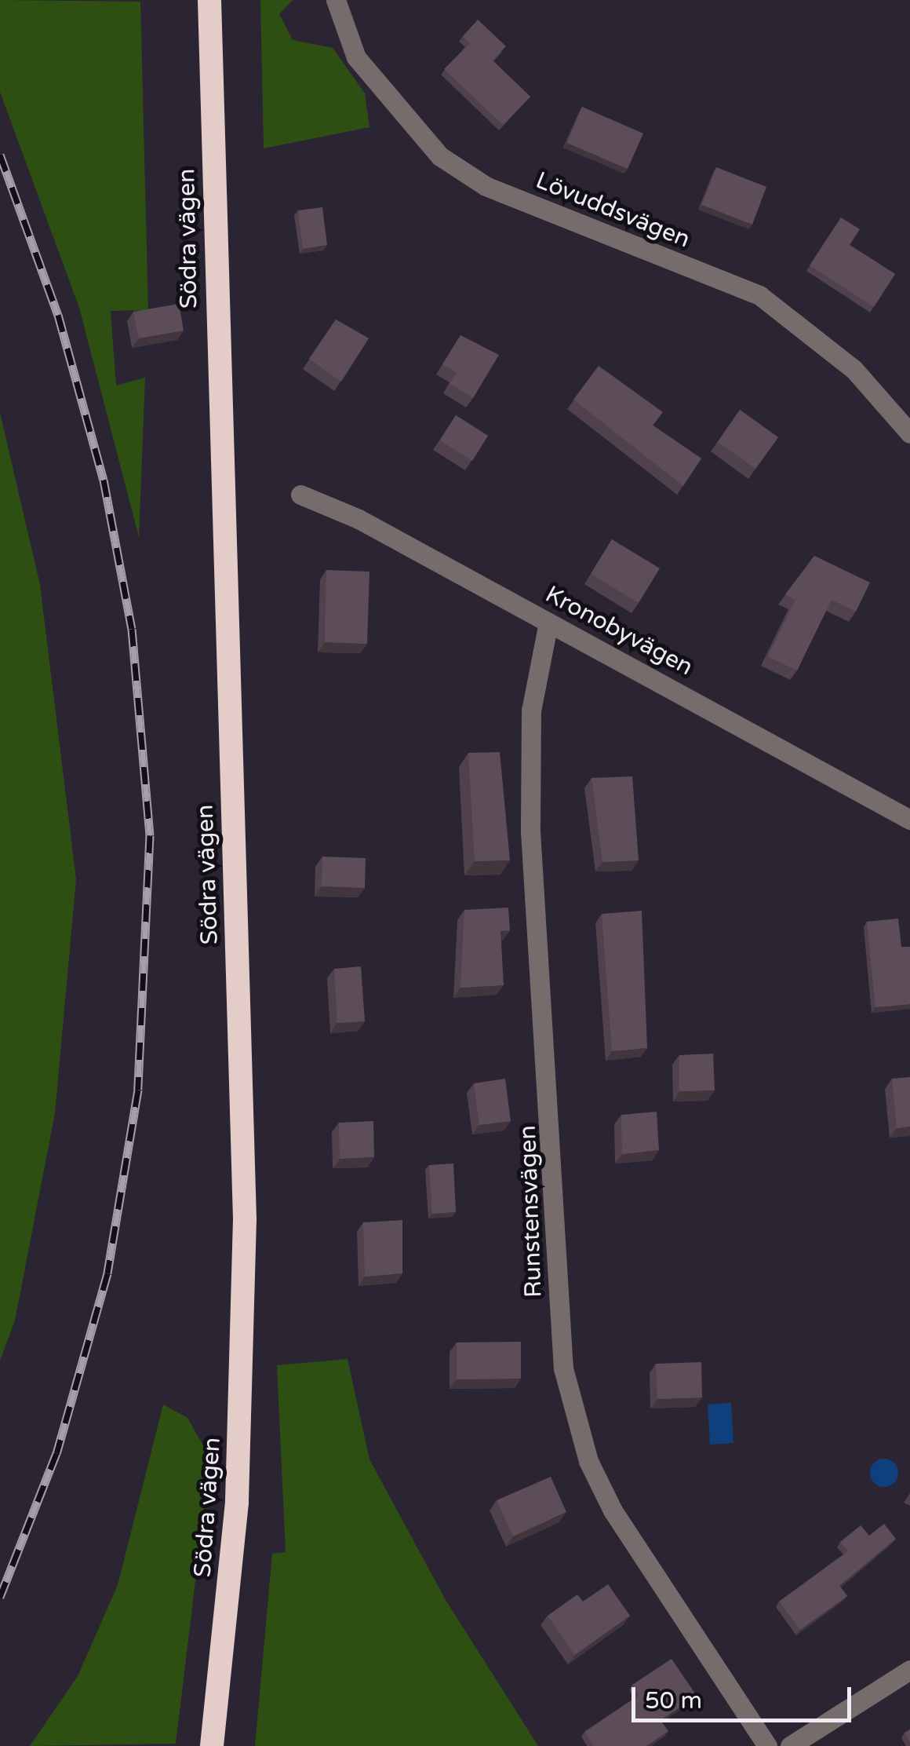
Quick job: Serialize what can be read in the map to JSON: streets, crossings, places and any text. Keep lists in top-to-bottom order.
{
  "streets": {
    "highway": ["Södra vägen"],
    "street": ["Lövuddsvägen", "Kronobyvägen", "Runstensvägen"]
  },
  "crossings": [
    ["Kronobyvägen", "Runstensvägen"]
  ],
  "scale_bar": "50 m"
}
